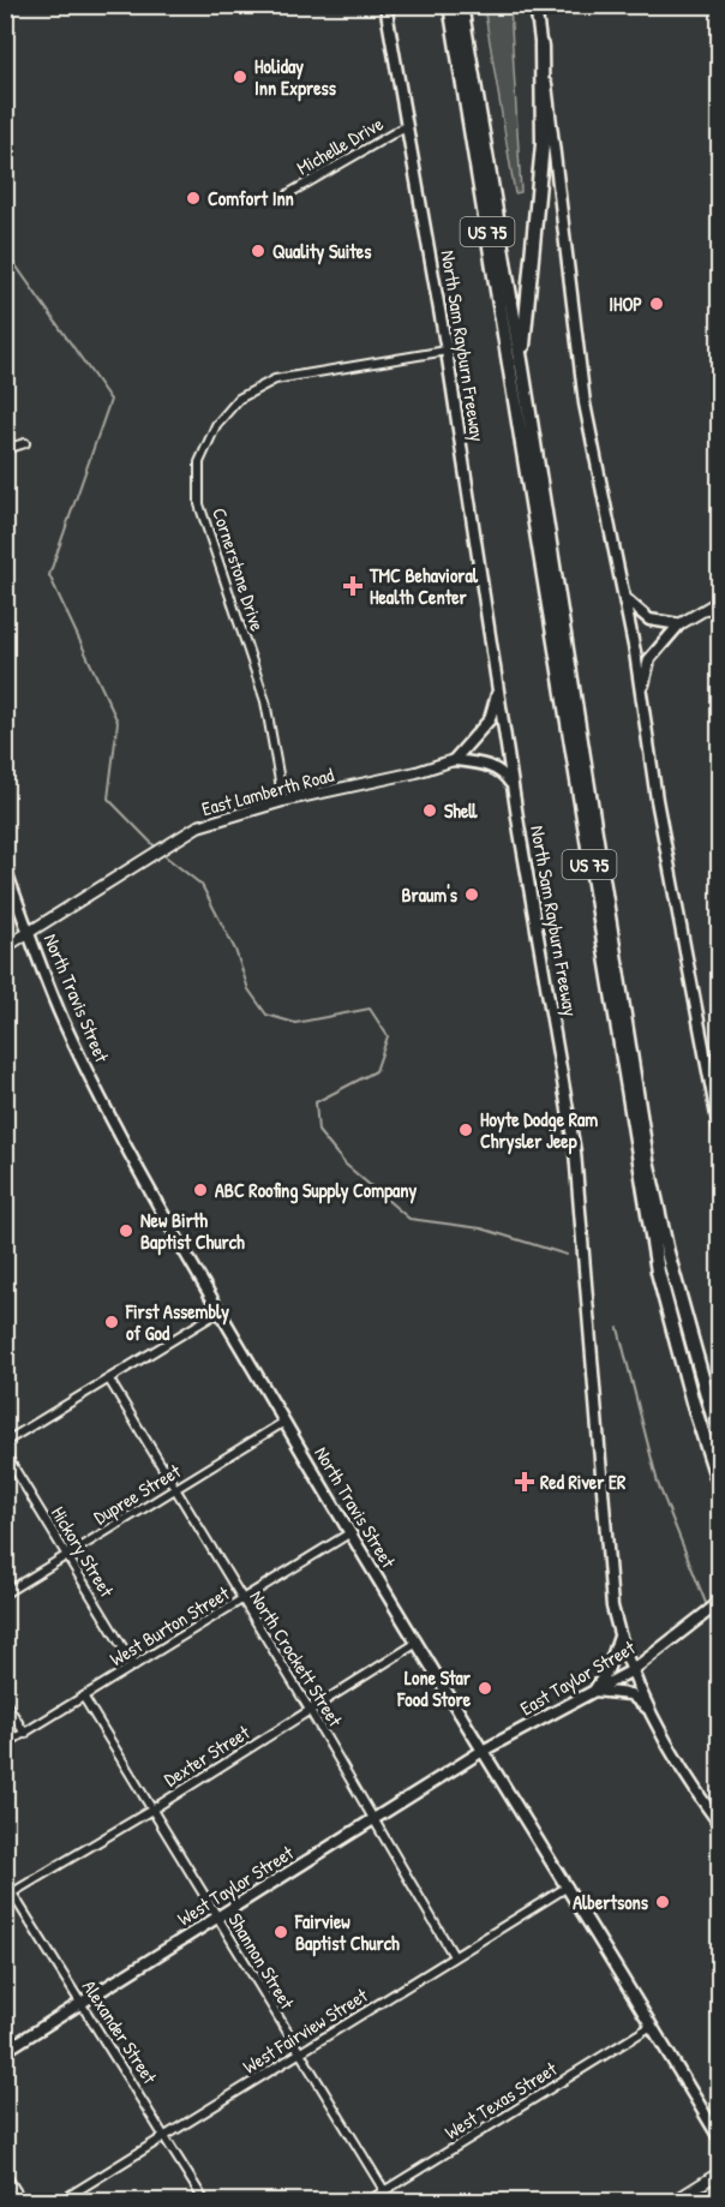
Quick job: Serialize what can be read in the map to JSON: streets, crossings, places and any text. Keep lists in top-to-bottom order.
{
  "streets": {
    "highway": ["US 75"],
    "main road": [
      "North Sam Rayburn Freeway",
      "North Travis Street",
      "East Taylor Street",
      "West Taylor Street"
    ],
    "street": [
      "Michelle Drive",
      "Cornerstone Drive",
      "East Lamberth Road",
      "Dupree Street",
      "Hickory Street",
      "West Burton Street",
      "North Crockett Street",
      "Dexter Street",
      "Shannon Street",
      "West Fairview Street",
      "Alexander Street",
      "West Texas Street"
    ]
  },
  "crossings": [
    ["Michelle Drive", "North Sam Rayburn Freeway"],
    ["North Sam Rayburn Freeway", "Cornerstone Drive"],
    ["North Sam Rayburn Freeway", "East Taylor Street"],
    ["Cornerstone Drive", "East Lamberth Road"],
    ["East Lamberth Road", "North Travis Street"],
    ["North Travis Street", "Dupree Street"],
    ["North Travis Street", "West Burton Street"],
    ["North Travis Street", "East Taylor Street"],
    ["North Travis Street", "Dexter Street"],
    ["North Travis Street", "West Taylor Street"],
    ["North Travis Street", "West Fairview Street"],
    ["North Travis Street", "West Texas Street"],
    ["Dupree Street", "Hickory Street"],
    ["Dupree Street", "North Crockett Street"],
    ["Hickory Street", "West Burton Street"],
    ["West Burton Street", "North Crockett Street"],
    ["West Burton Street", "Shannon Street"],
    ["North Crockett Street", "Dexter Street"],
    ["North Crockett Street", "West Taylor Street"],
    ["North Crockett Street", "West Fairview Street"],
    ["East Taylor Street", "West Taylor Street"],
    ["Dexter Street", "Shannon Street"],
    ["Dexter Street", "Alexander Street"],
    ["West Taylor Street", "Shannon Street"],
    ["West Taylor Street", "Alexander Street"],
    ["Shannon Street", "West Fairview Street"],
    ["Shannon Street", "West Texas Street"],
    ["West Fairview Street", "Alexander Street"]
  ],
  "places": {
    "other": [
      "Holiday Inn Express",
      "Comfort Inn",
      "Quality Suites",
      "IHOP",
      "Shell",
      "Braum's",
      "Hoyte Dodge Ram Chrysler Jeep",
      "ABC Roofing Supply Company",
      "New Birth Baptist Church",
      "First Assembly of God",
      "Lone Star Food Store",
      "Albertsons",
      "Fairview Baptist Church"
    ],
    "health": ["TMC Behavioral Health Center", "Red River ER"]
  }
}
